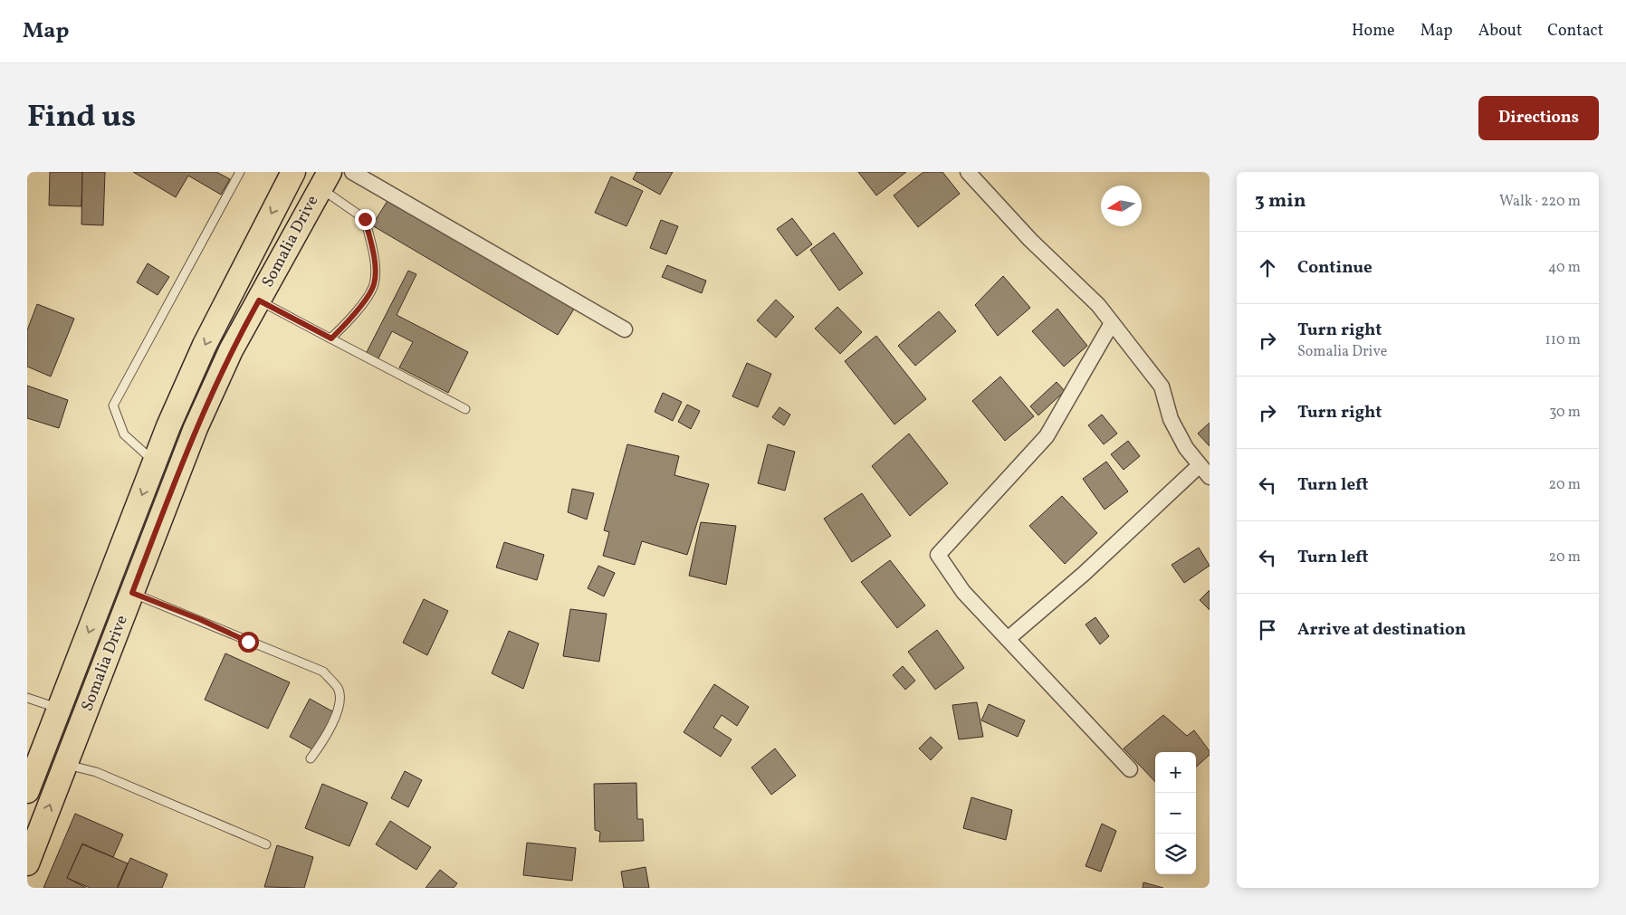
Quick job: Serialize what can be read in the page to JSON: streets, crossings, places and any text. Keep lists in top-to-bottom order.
{
  "streets": {
    "main road": ["Somalia Drive"]
  },
  "north": "left",
  "page": {
    "header": "Map",
    "nav": [
      "Home",
      "Map",
      "About",
      "Contact"
    ],
    "title": "Find us",
    "buttons": "Directions",
    "heading": ["3 min", "Walk · 220 m"],
    "list": [
      ["Continue", "40 m"],
      ["Turn right", "Somalia Drive", "110 m"],
      ["Turn right", "30 m"],
      ["Turn left", "20 m"],
      ["Turn left", "20 m"],
      "Arrive at destination"
    ],
    "map_buttons": ["+", "−"]
  }
}
